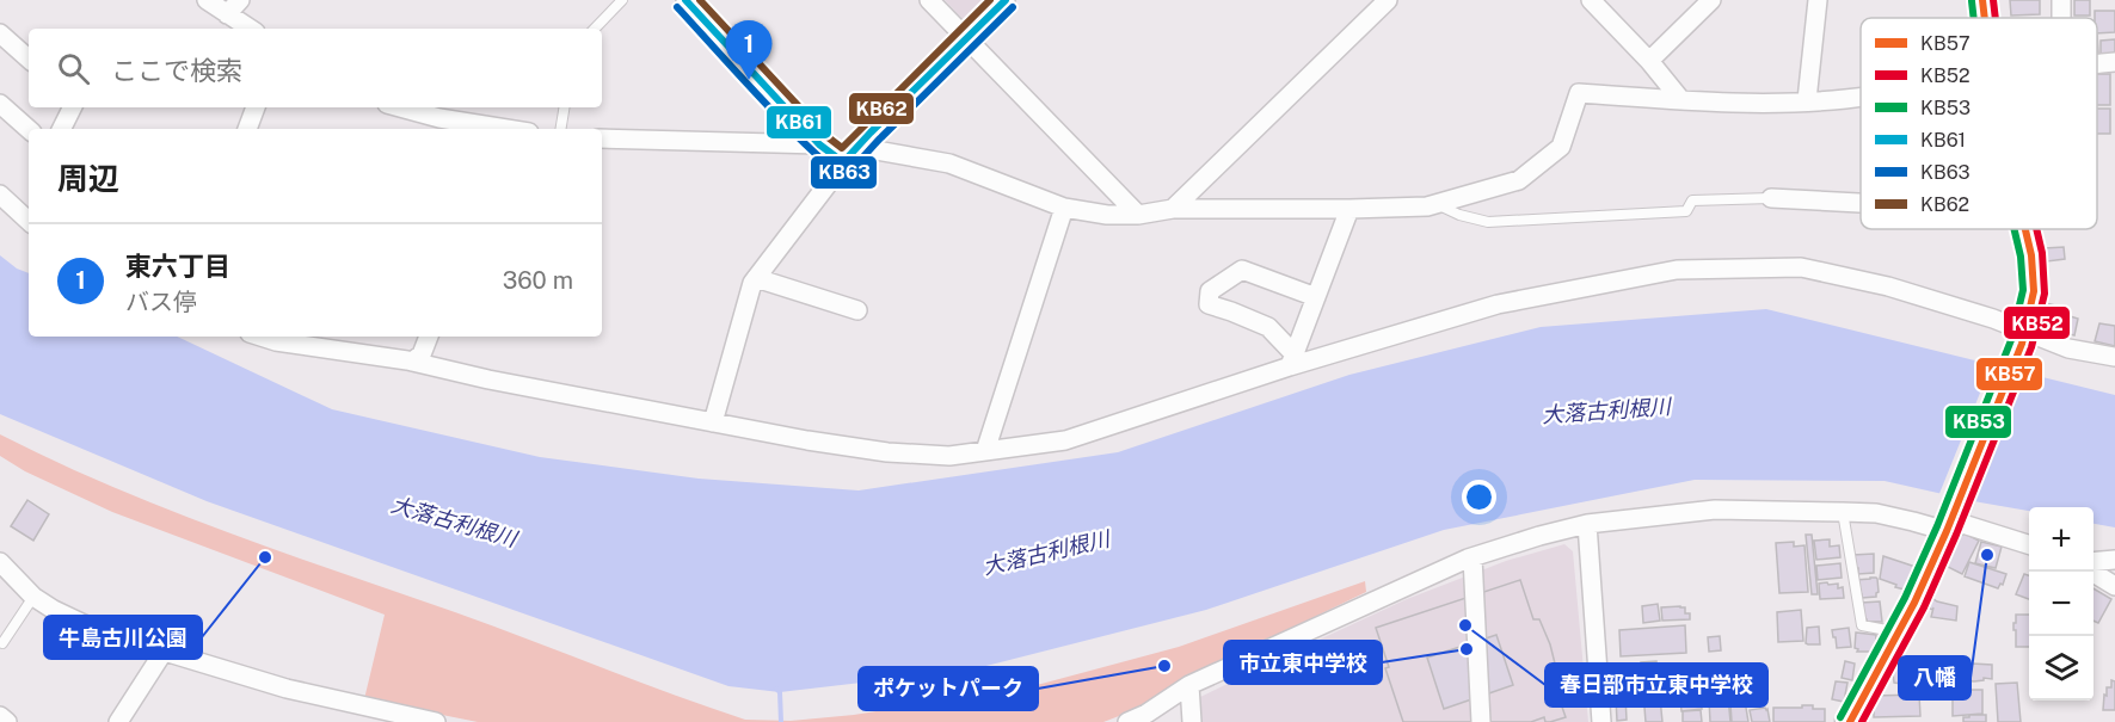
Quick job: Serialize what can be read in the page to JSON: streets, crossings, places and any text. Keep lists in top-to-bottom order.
{
  "water": ["大落古利根川"],
  "places": [
    "八幡",
    "牛島古川公園",
    "春日部市立東中学校",
    "市立東中学校",
    "ポケットパーク"
  ],
  "lines": [
    "transit line KB57",
    "transit line KB52",
    "transit line KB61",
    "transit line KB62",
    "transit line KB53",
    "transit line KB63"
  ],
  "legend": [
    "KB57",
    "KB52",
    "KB53",
    "KB61",
    "KB63",
    "KB62"
  ],
  "page": {
    "pins": "1",
    "search": "ここで検索",
    "heading": "周辺",
    "list": [
      {
        "mark": "1",
        "name": "東六丁目",
        "note": "バス停",
        "value": "360 m"
      }
    ],
    "map_buttons": ["+", "−"]
  }
}
